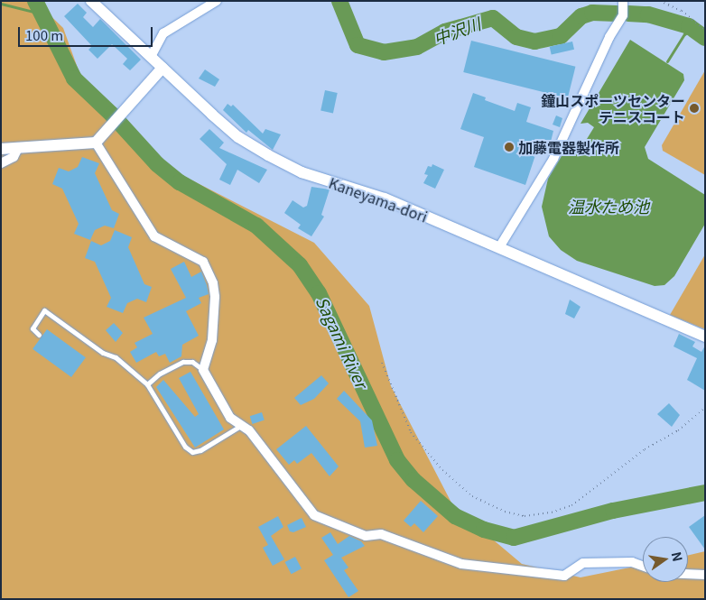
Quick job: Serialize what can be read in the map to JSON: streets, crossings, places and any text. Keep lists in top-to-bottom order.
{
  "streets": {
    "street": ["Kaneyama-dori"]
  },
  "water": ["中沢川", "温水ため池", "Sagami River"],
  "places": ["鐘山スポーツセンター テニスコート", "加藤電器製作所"],
  "scale_bar": "100 m",
  "north": "right"
}
